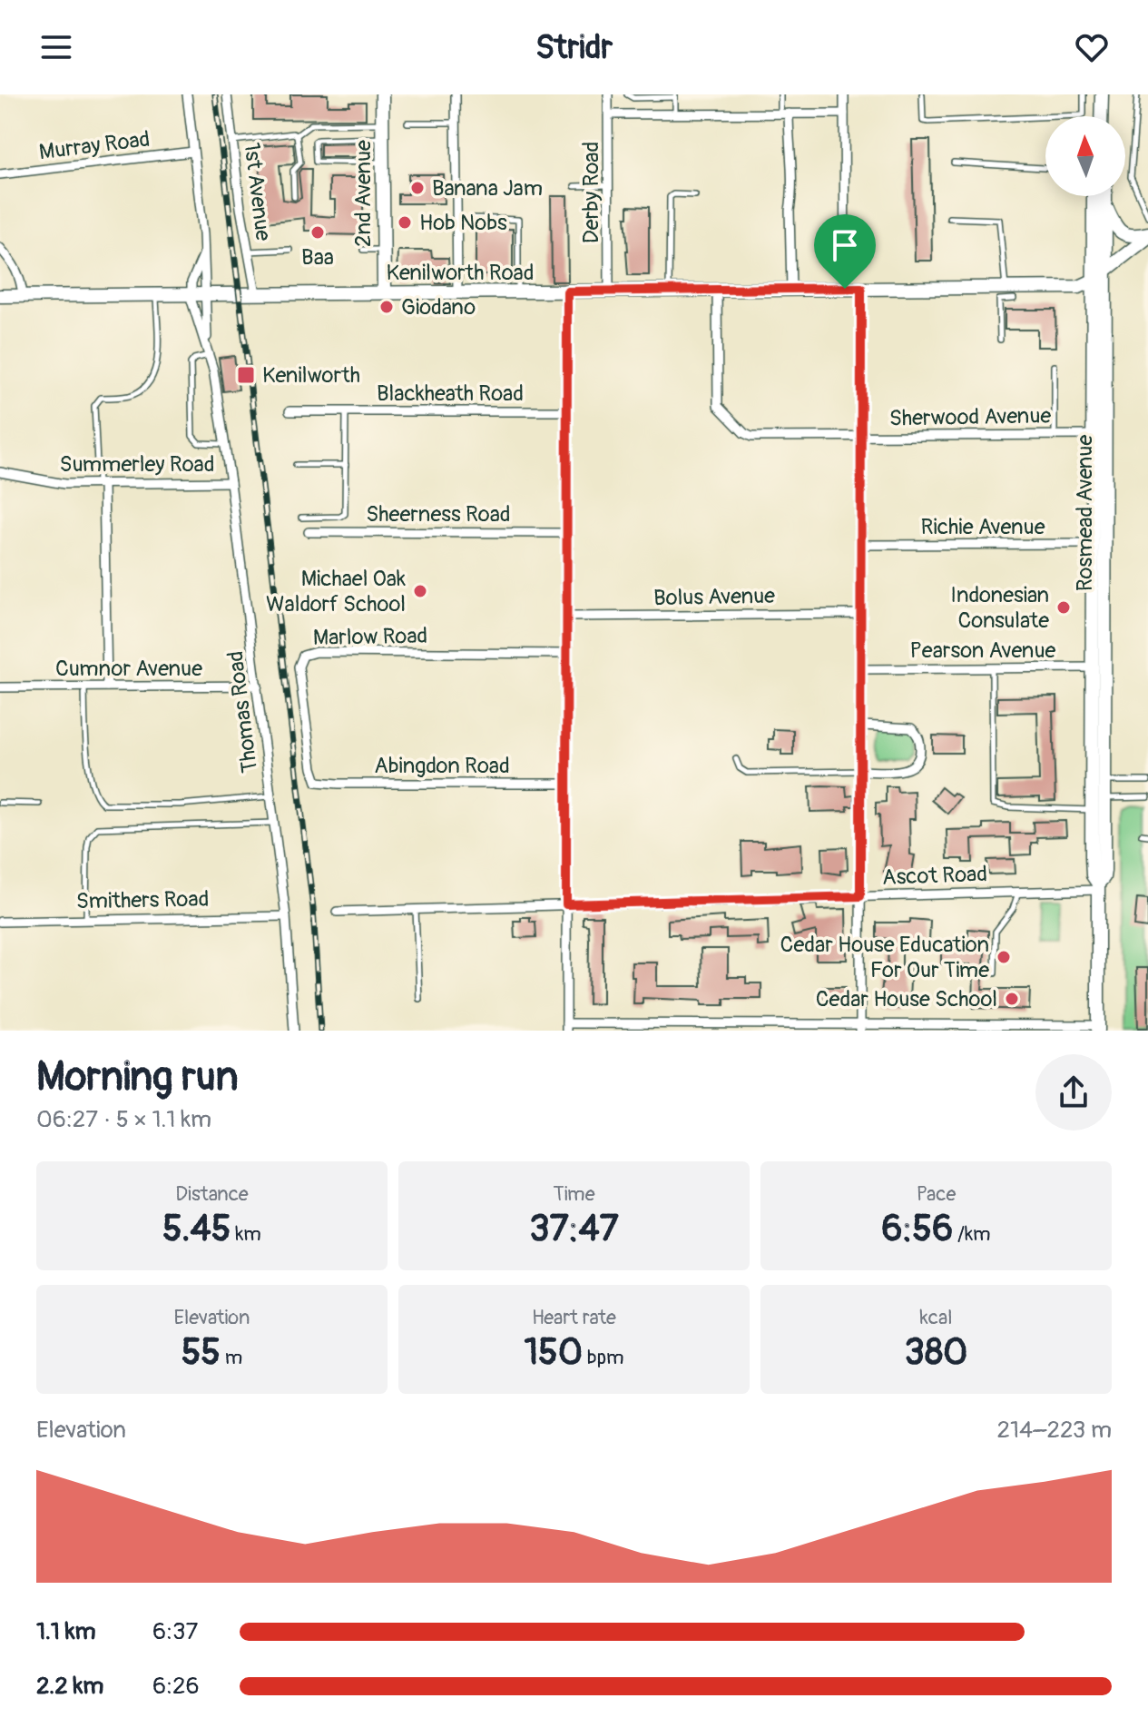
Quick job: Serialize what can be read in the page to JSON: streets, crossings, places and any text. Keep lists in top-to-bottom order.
{
  "streets": {
    "street": [
      "Murray Road",
      "1st Avenue",
      "Derby Road",
      "2nd Avenue",
      "Kenilworth Road",
      "Blackheath Road",
      "Sherwood Avenue",
      "Summerley Road",
      "Rosmead Avenue",
      "Sheerness Road",
      "Richie Avenue",
      "Bolus Avenue",
      "Marlow Road",
      "Pearson Avenue",
      "Cumnor Avenue",
      "Thomas Road",
      "Abingdon Road",
      "Ascot Road",
      "Smithers Road"
    ]
  },
  "crossings": [
    ["Murray Road", "Thomas Road"],
    ["1st Avenue", "Kenilworth Road"],
    ["Derby Road", "Kenilworth Road"],
    ["2nd Avenue", "Kenilworth Road"],
    ["Kenilworth Road", "Sherwood Avenue"],
    ["Kenilworth Road", "Rosmead Avenue"],
    ["Kenilworth Road", "Thomas Road"],
    ["Sherwood Avenue", "Rosmead Avenue"],
    ["Summerley Road", "Thomas Road"],
    ["Rosmead Avenue", "Richie Avenue"],
    ["Rosmead Avenue", "Pearson Avenue"],
    ["Rosmead Avenue", "Ascot Road"],
    ["Marlow Road", "Abingdon Road"],
    ["Cumnor Avenue", "Thomas Road"],
    ["Thomas Road", "Smithers Road"]
  ],
  "places": {
    "other": [
      "Banana Jam",
      "Hob Nobs",
      "Baa",
      "Giodano",
      "Michael Oak Waldorf School",
      "Indonesian Consulate",
      "Cedar House Education For Our Time",
      "Cedar House School"
    ],
    "transit": ["Kenilworth"]
  },
  "north": "top",
  "page": {
    "header": "Stridr",
    "heading": ["Morning run", "06:27 · 5 × 1.1 km"],
    "stats": [
      ["Distance", "5.45 km"],
      ["Time", "37:47"],
      ["Pace", "6:56 /km"],
      ["Elevation", "55 m"],
      ["Heart rate", "150 bpm"],
      ["kcal", "380"]
    ],
    "chart": ["Elevation", "214–223 m"],
    "list": [
      {
        "name": "1.1 km",
        "note": "6:37"
      },
      {
        "name": "2.2 km",
        "note": "6:26"
      }
    ]
  }
}
